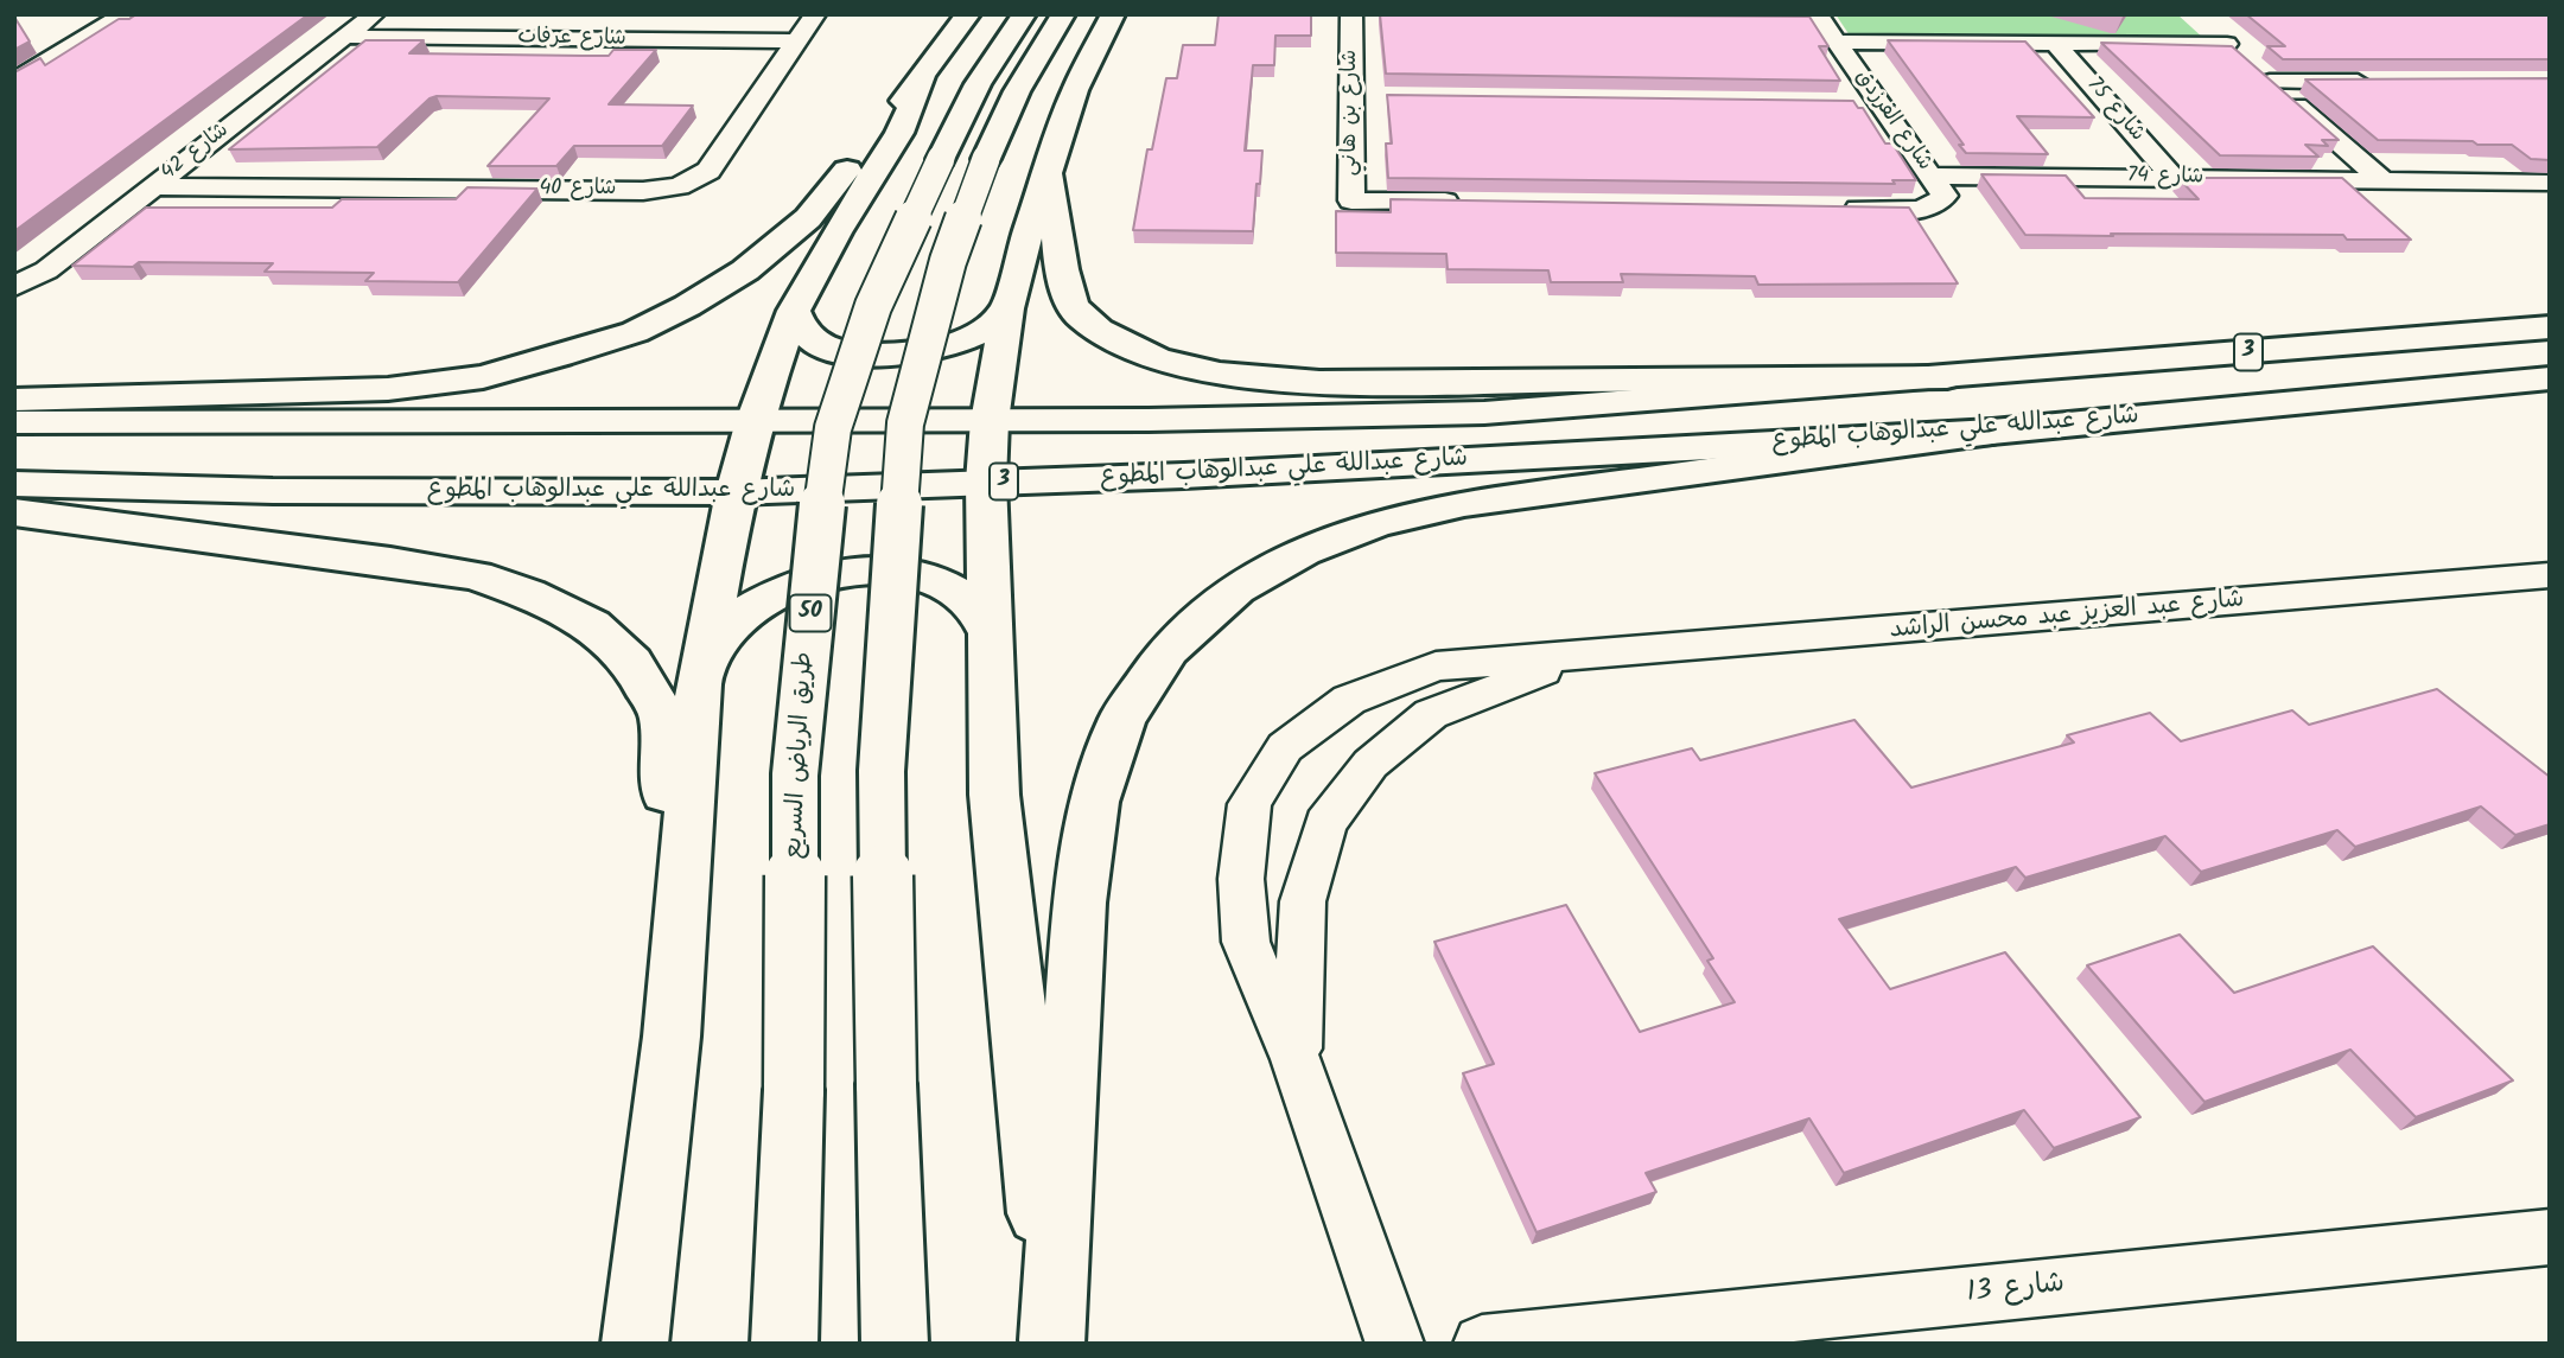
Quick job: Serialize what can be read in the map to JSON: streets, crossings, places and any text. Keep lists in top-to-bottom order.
{
  "streets": {
    "main road": [
      "3",
      "شارع عبدالله علي عبدالوهاب المطوع",
      "50",
      "طريق الرياض السريع"
    ],
    "street": [
      "شارع عرفات",
      "شارع 75",
      "شارع بن هاني",
      "شارع الفرزدق",
      "شارع 42",
      "شارع 74",
      "شارع 40",
      "شارع عبد العزيز عبد محسن الراشد",
      "شارع 13"
    ]
  },
  "crossings": [
    ["شارع عرفات", "شارع 42"],
    ["شارع عرفات", "شارع 40"],
    ["شارع 75", "شارع الفرزدق"],
    ["شارع 75", "شارع 74"],
    ["شارع الفرزدق", "شارع 74"],
    ["شارع 42", "شارع 40"]
  ]
}
